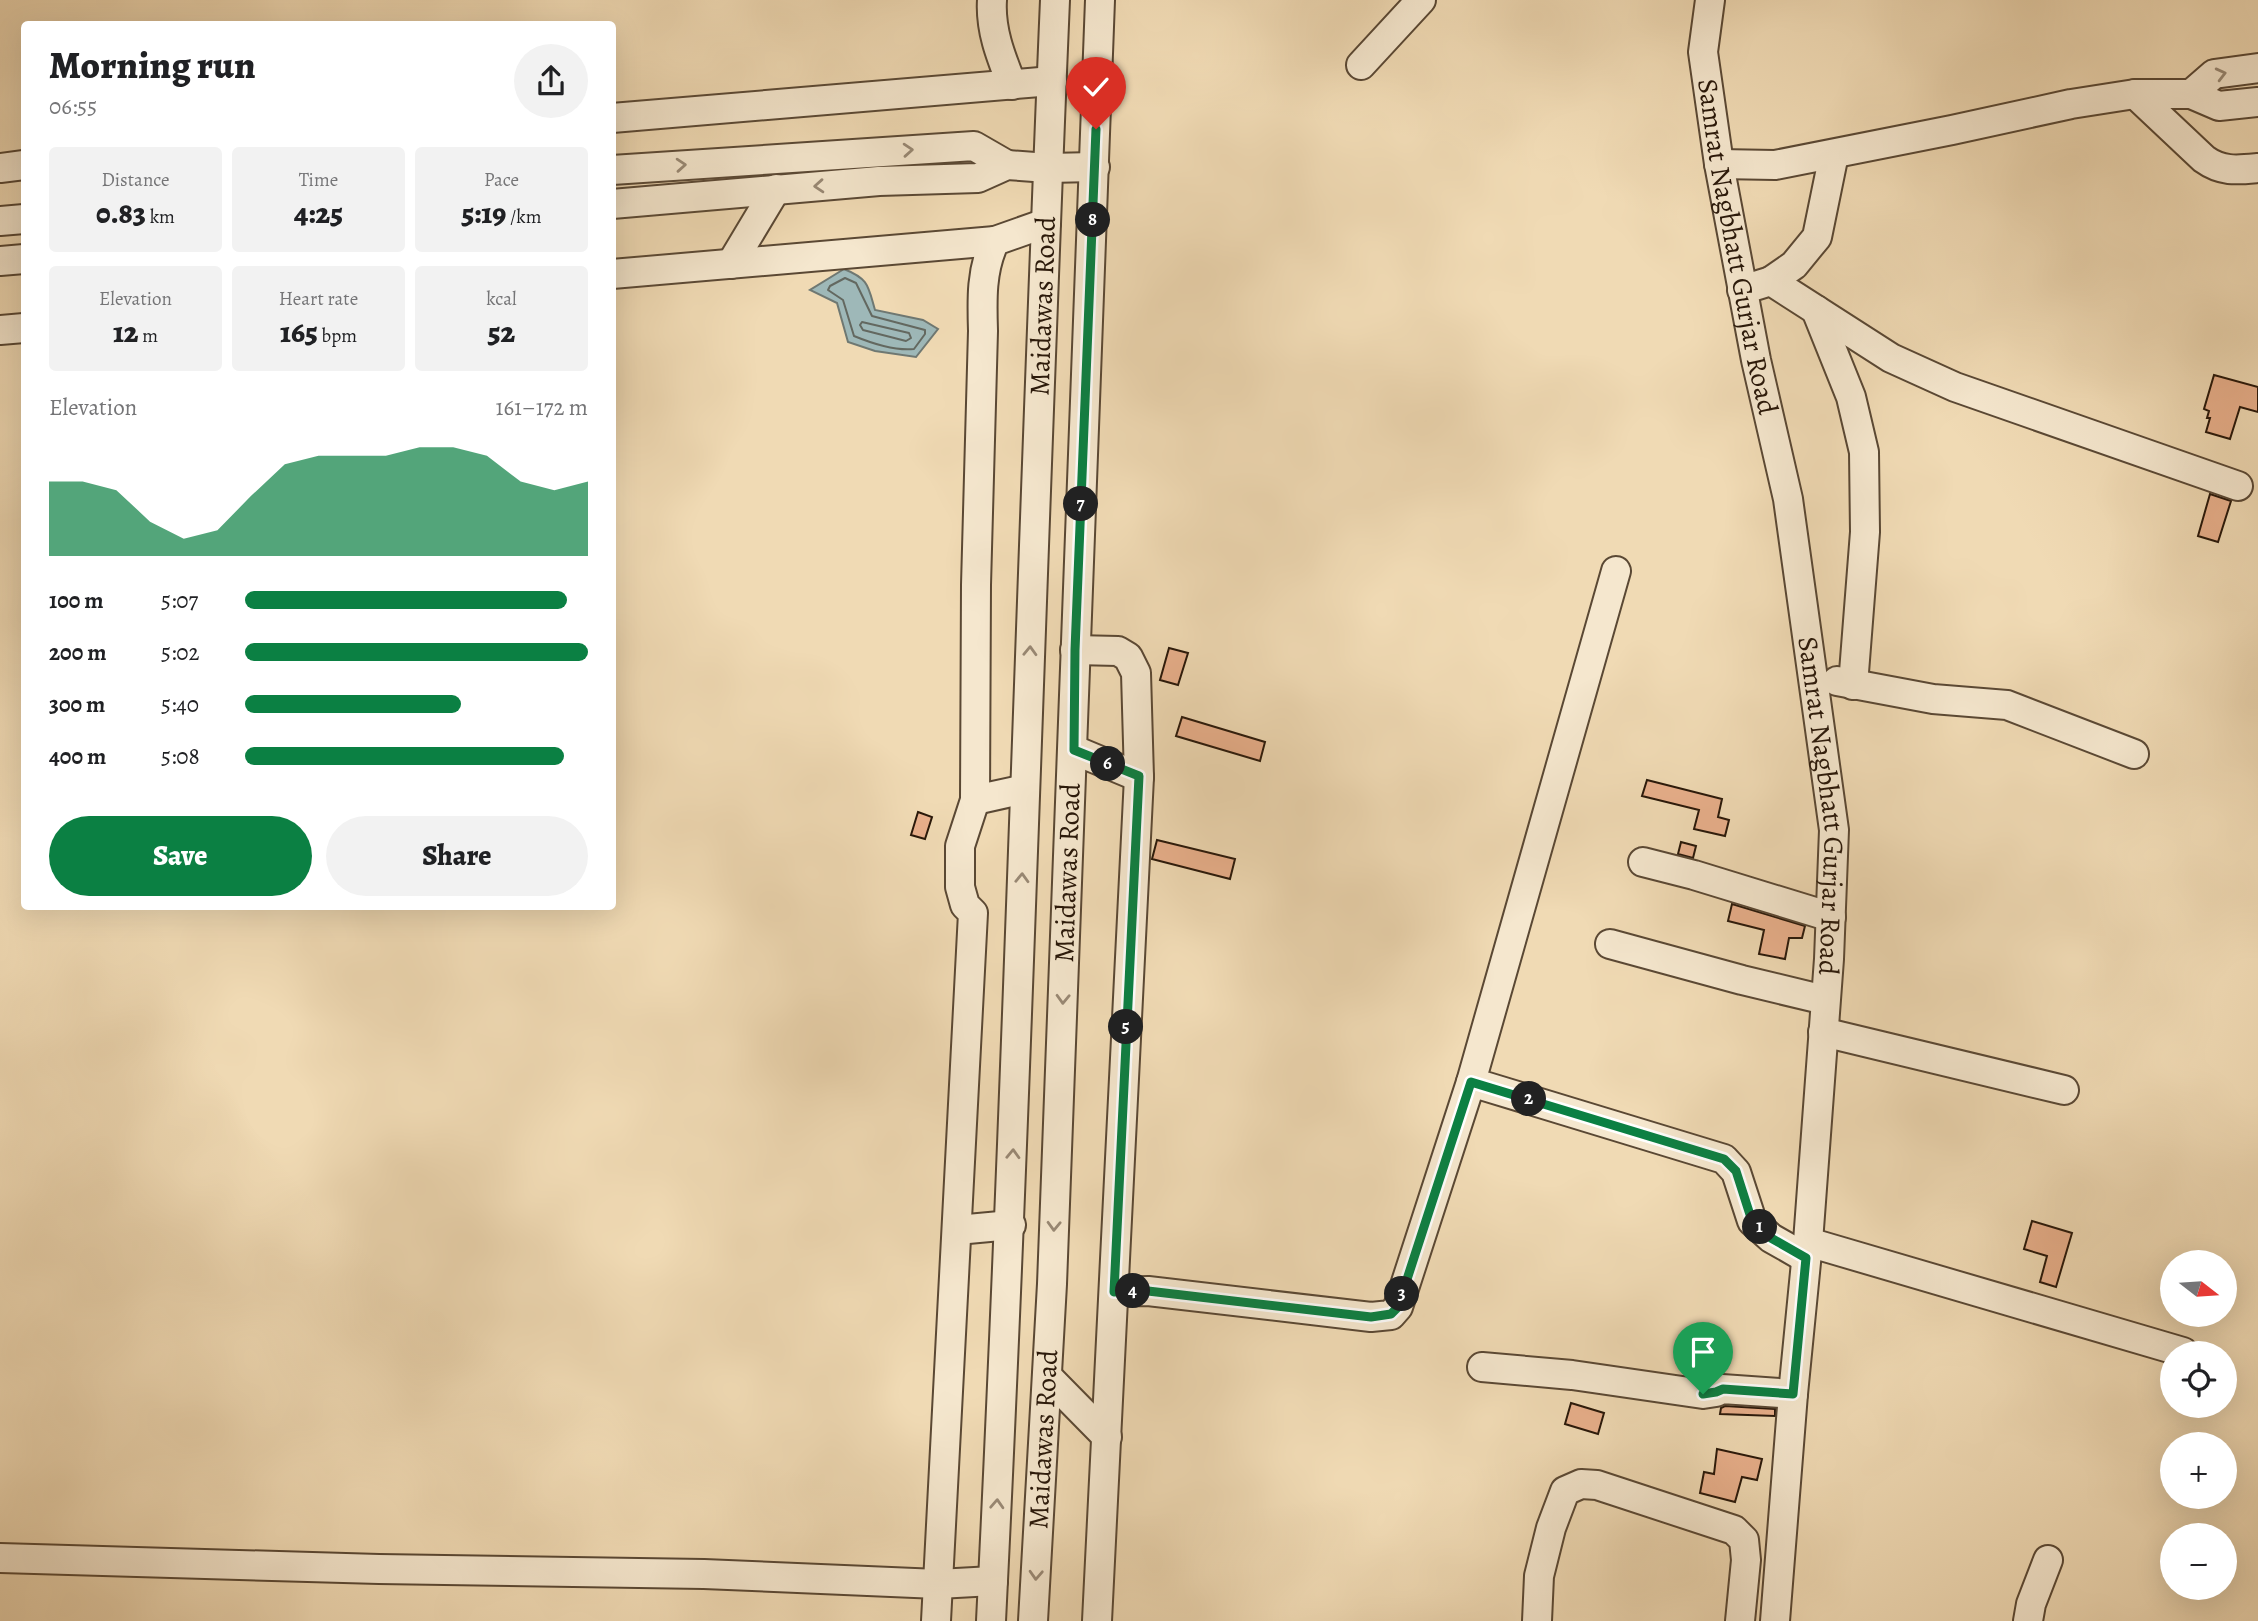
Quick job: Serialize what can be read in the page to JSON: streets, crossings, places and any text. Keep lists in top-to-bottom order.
{
  "streets": {
    "street": ["Samrat Nagbhatt Gurjar Road", "Maidawas Road"]
  },
  "north": "right",
  "page": {
    "heading": ["Morning run", "06:55"],
    "stats": [
      ["Distance", "0.83 km"],
      ["Time", "4:25"],
      ["Pace", "5:19 /km"],
      ["Elevation", "12 m"],
      ["Heart rate", "165 bpm"],
      ["kcal", "52"]
    ],
    "pins": [
      "8",
      "7",
      "6",
      "5",
      "2",
      "1",
      "4",
      "3"
    ],
    "chart": ["Elevation", "161–172 m"],
    "list": [
      {
        "name": "100 m",
        "note": "5:07"
      },
      {
        "name": "200 m",
        "note": "5:02"
      },
      {
        "name": "300 m",
        "note": "5:40"
      },
      {
        "name": "400 m",
        "note": "5:08"
      }
    ],
    "buttons": ["Save", "Share"],
    "map_buttons": ["+", "−"]
  }
}
